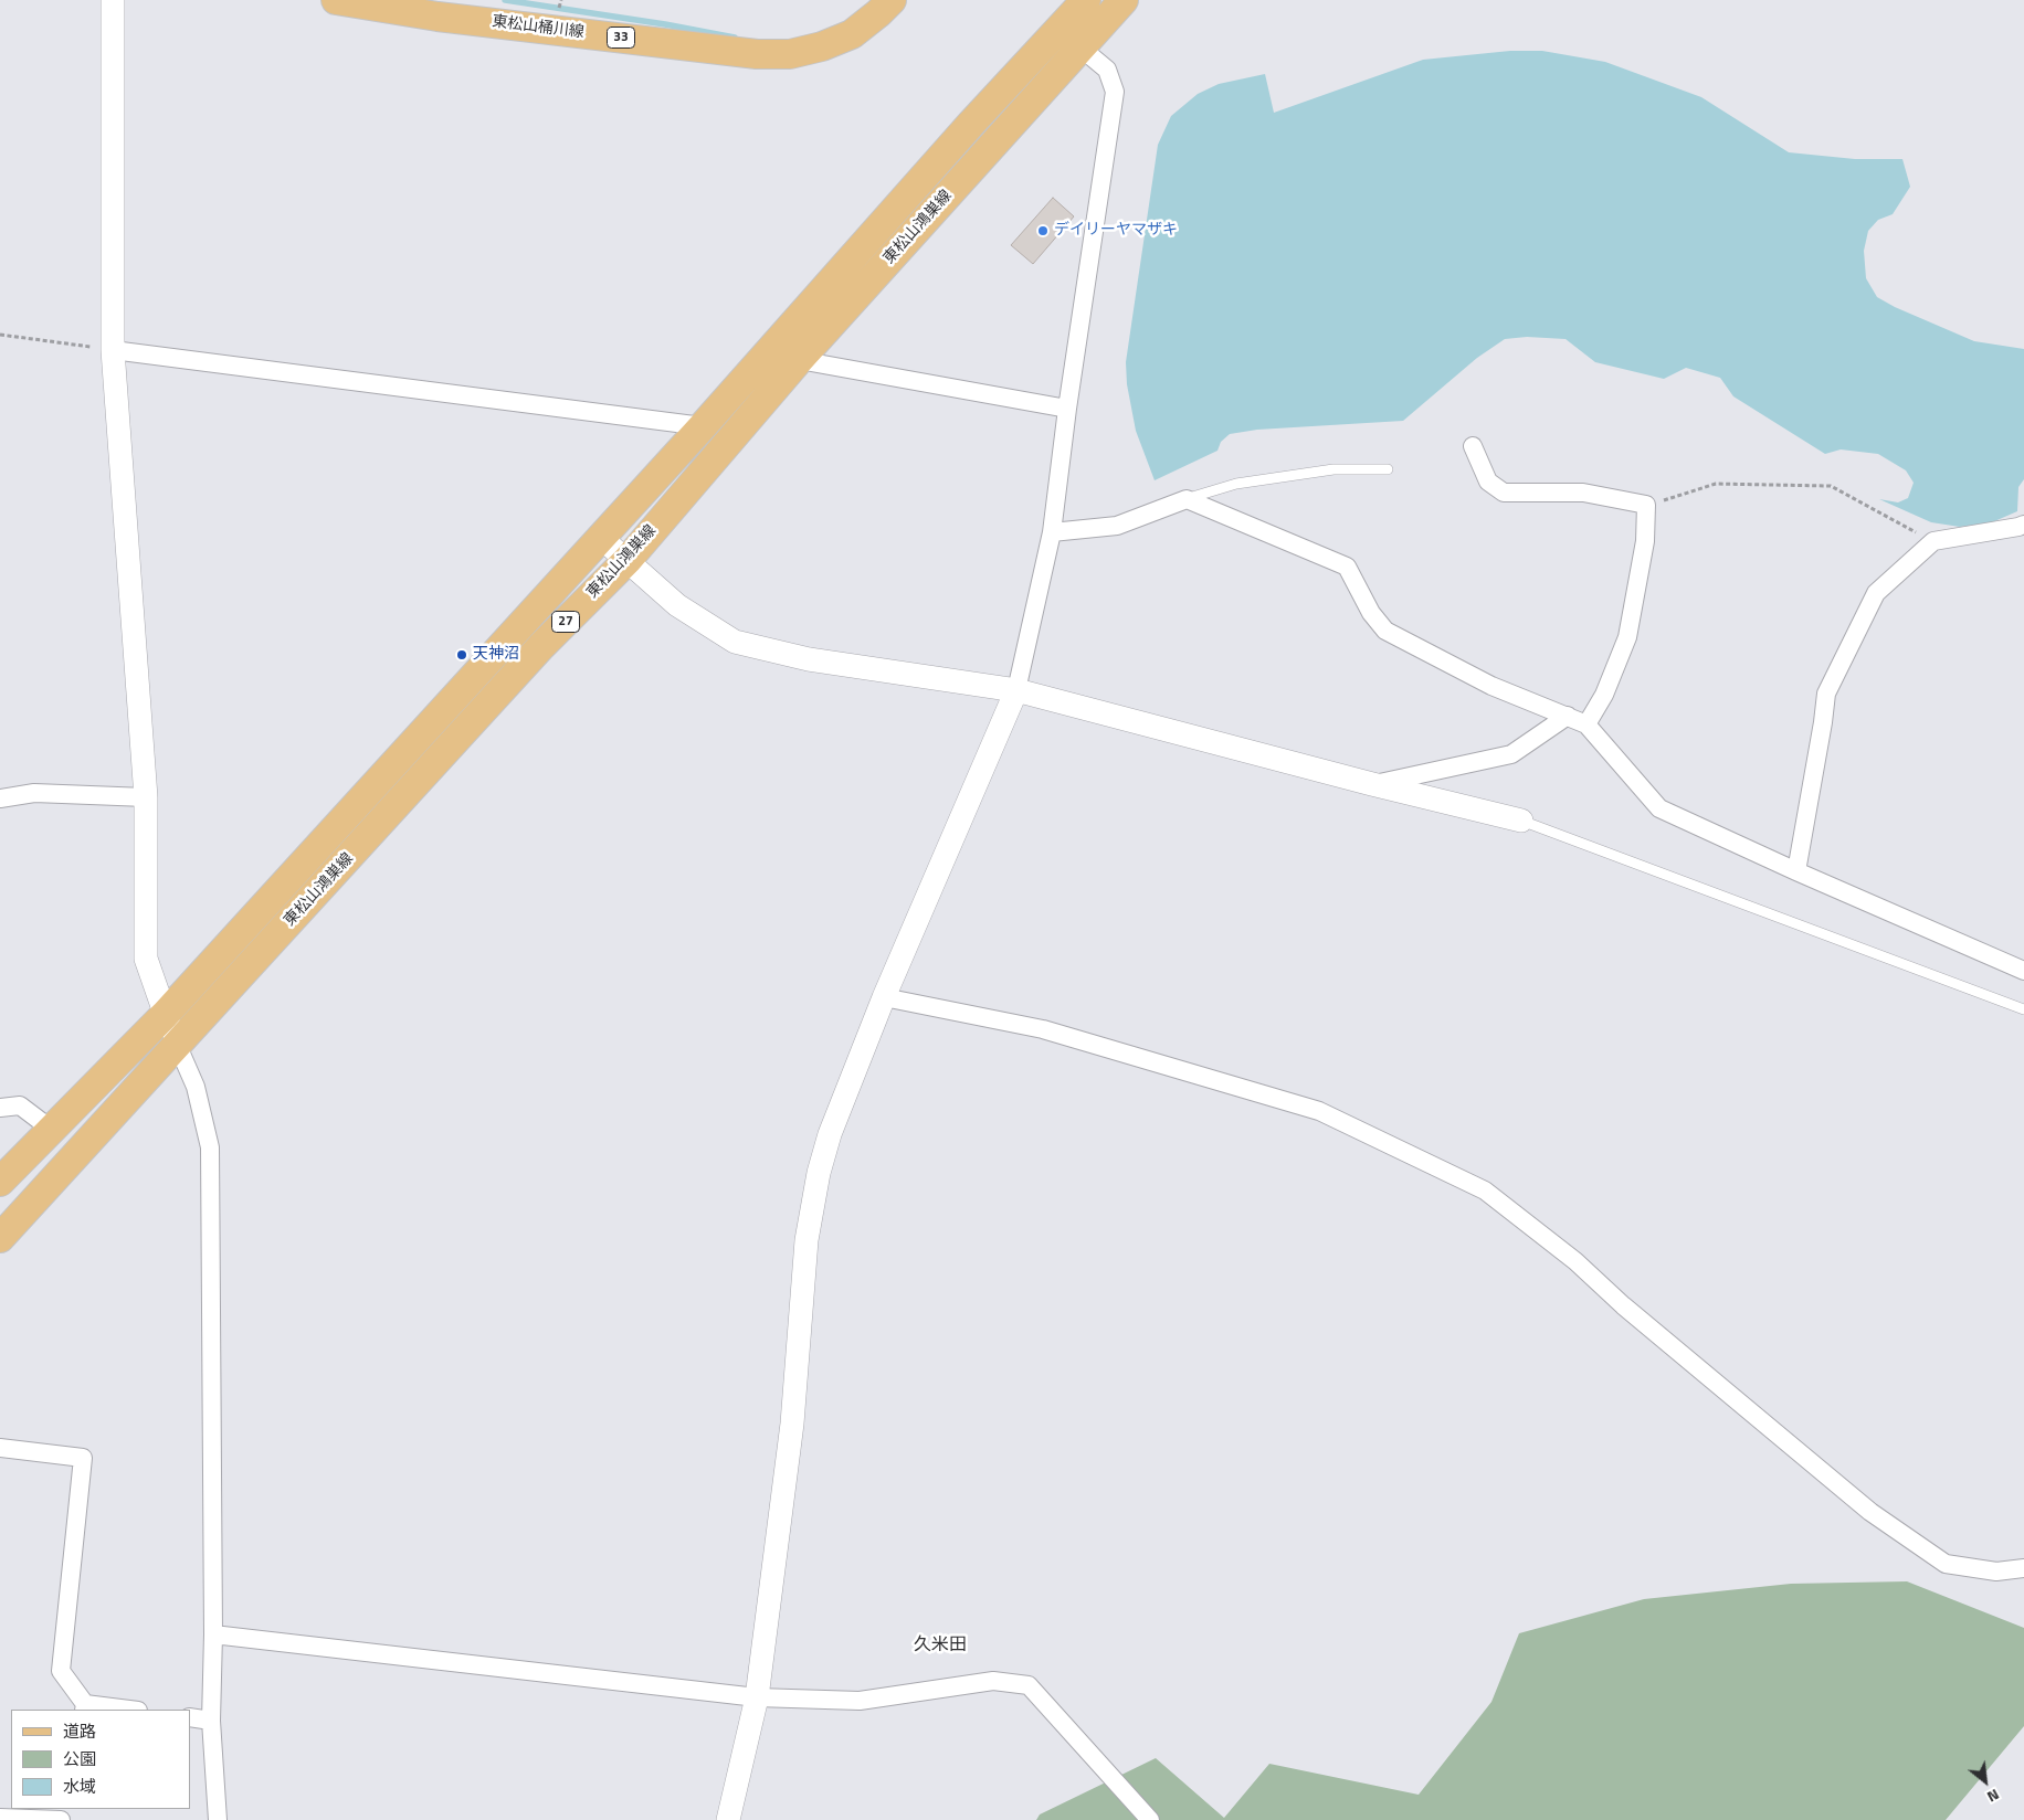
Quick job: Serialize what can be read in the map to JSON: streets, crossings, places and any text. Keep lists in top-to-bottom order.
{
  "streets": {
    "main road": [
      "東松山桶川線",
      "33",
      "東松山鴻巣線",
      "27"
    ]
  },
  "districts": ["久米田"],
  "places": ["デイリーヤマザキ", "天神沼"],
  "legend": ["道路", "公園", "水域"],
  "north": "bottom right"
}
